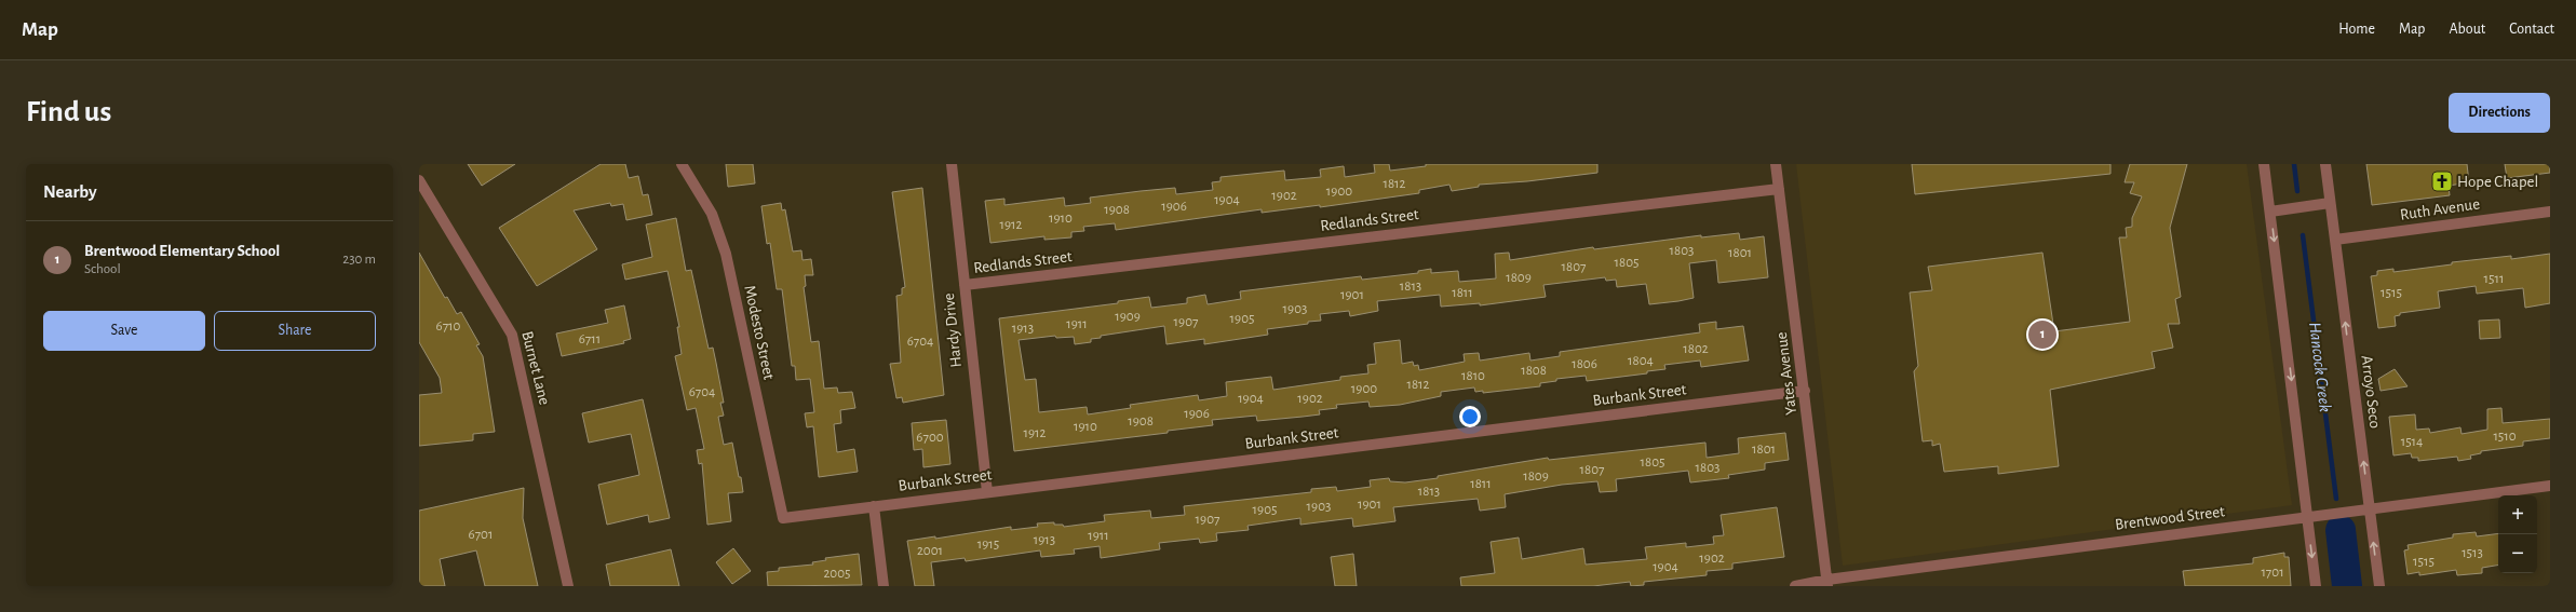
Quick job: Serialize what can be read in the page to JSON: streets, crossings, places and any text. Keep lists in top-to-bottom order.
{
  "streets": {
    "street": [
      "Ruth Avenue",
      "Redlands Street",
      "Hardy Drive",
      "Modesto Street",
      "Burnet Lane",
      "Yates Avenue",
      "Arroyo Seco",
      "Burbank Street",
      "Brentwood Street"
    ]
  },
  "crossings": [
    ["Ruth Avenue", "Arroyo Seco"],
    ["Redlands Street", "Hardy Drive"],
    ["Redlands Street", "Yates Avenue"],
    ["Hardy Drive", "Burbank Street"],
    ["Modesto Street", "Burbank Street"],
    ["Yates Avenue", "Burbank Street"],
    ["Yates Avenue", "Brentwood Street"],
    ["Arroyo Seco", "Brentwood Street"]
  ],
  "water": ["Hancock Creek"],
  "places": {
    "church": ["Hope Chapel"]
  },
  "house_numbers": [
    "1812",
    "1900",
    "1902",
    "1904",
    "1906",
    "1908",
    "1910",
    "1912",
    "1803",
    "1801",
    "1805",
    "1807",
    "1809",
    "1511",
    "1813",
    "1811",
    "1515",
    "1901",
    "1903",
    "1909",
    "1905",
    "1907",
    "1911",
    "6710",
    "1913",
    "6711",
    "6704",
    "1802",
    "1804",
    "1806",
    "1808",
    "1810",
    "1812",
    "1900",
    "6704",
    "1904",
    "1902",
    "1906",
    "1908",
    "1910",
    "1912",
    "1510",
    "6700",
    "1514",
    "1801",
    "1805",
    "1803",
    "1807",
    "1809",
    "1811",
    "1813",
    "1901",
    "1903",
    "1905",
    "1907",
    "6701",
    "1911",
    "1913",
    "1915",
    "2001",
    "1513",
    "1902",
    "1515",
    "1904",
    "1701",
    "2005"
  ],
  "page": {
    "header": "Map",
    "nav": [
      "Home",
      "Map",
      "About",
      "Contact"
    ],
    "buttons": [
      "Directions",
      ["Save", "Share"]
    ],
    "title": "Find us",
    "heading": "Nearby",
    "list": [
      {
        "mark": "1",
        "name": "Brentwood Elementary School",
        "note": "School",
        "value": "230 m"
      }
    ],
    "pins": "1",
    "map_buttons": ["+", "−"]
  }
}
